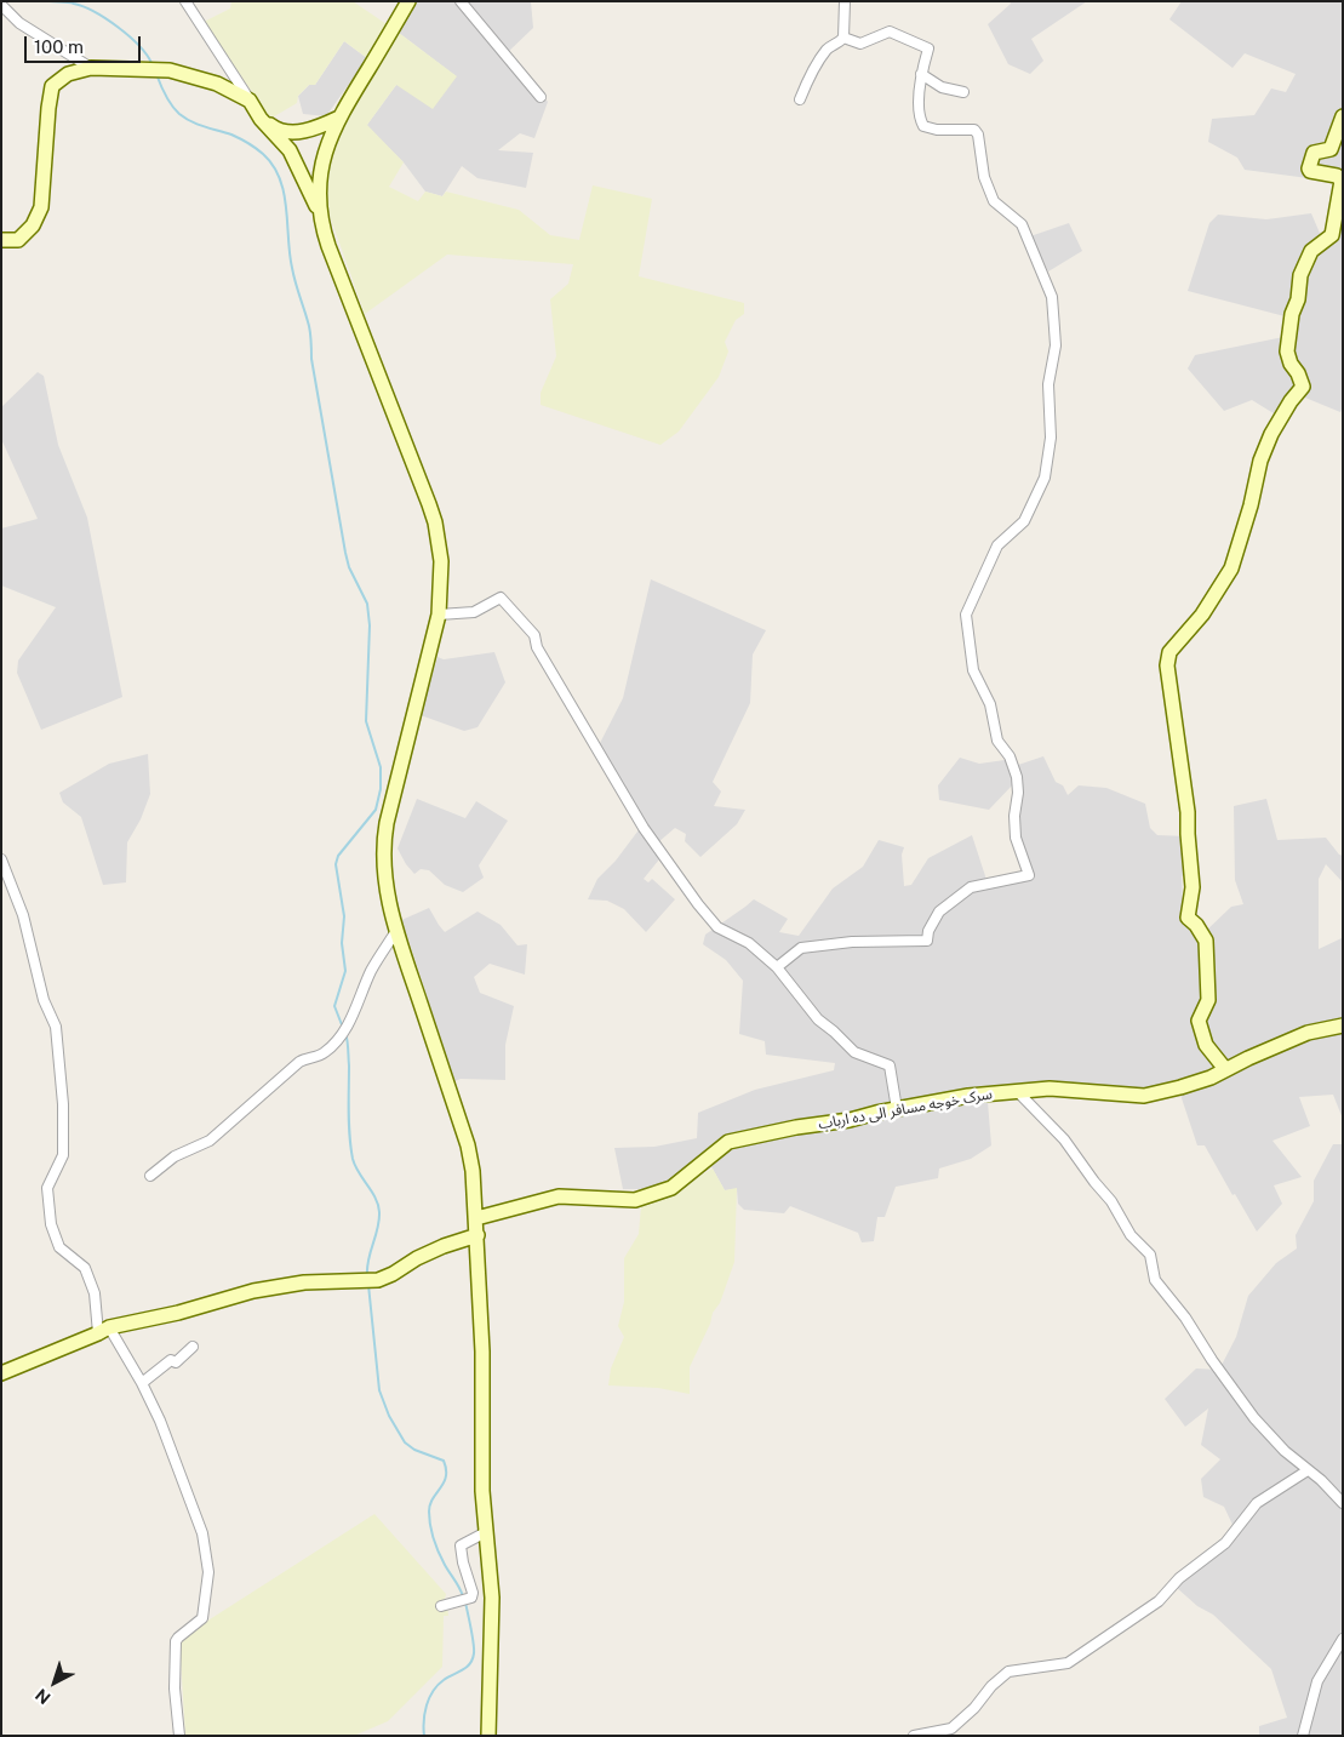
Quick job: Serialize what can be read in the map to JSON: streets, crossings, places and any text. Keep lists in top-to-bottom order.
{
  "streets": {
    "street": ["سرک خوجه مسافر الی ده ارباب"]
  },
  "scale_bar": "100 m",
  "north": "bottom left"
}
